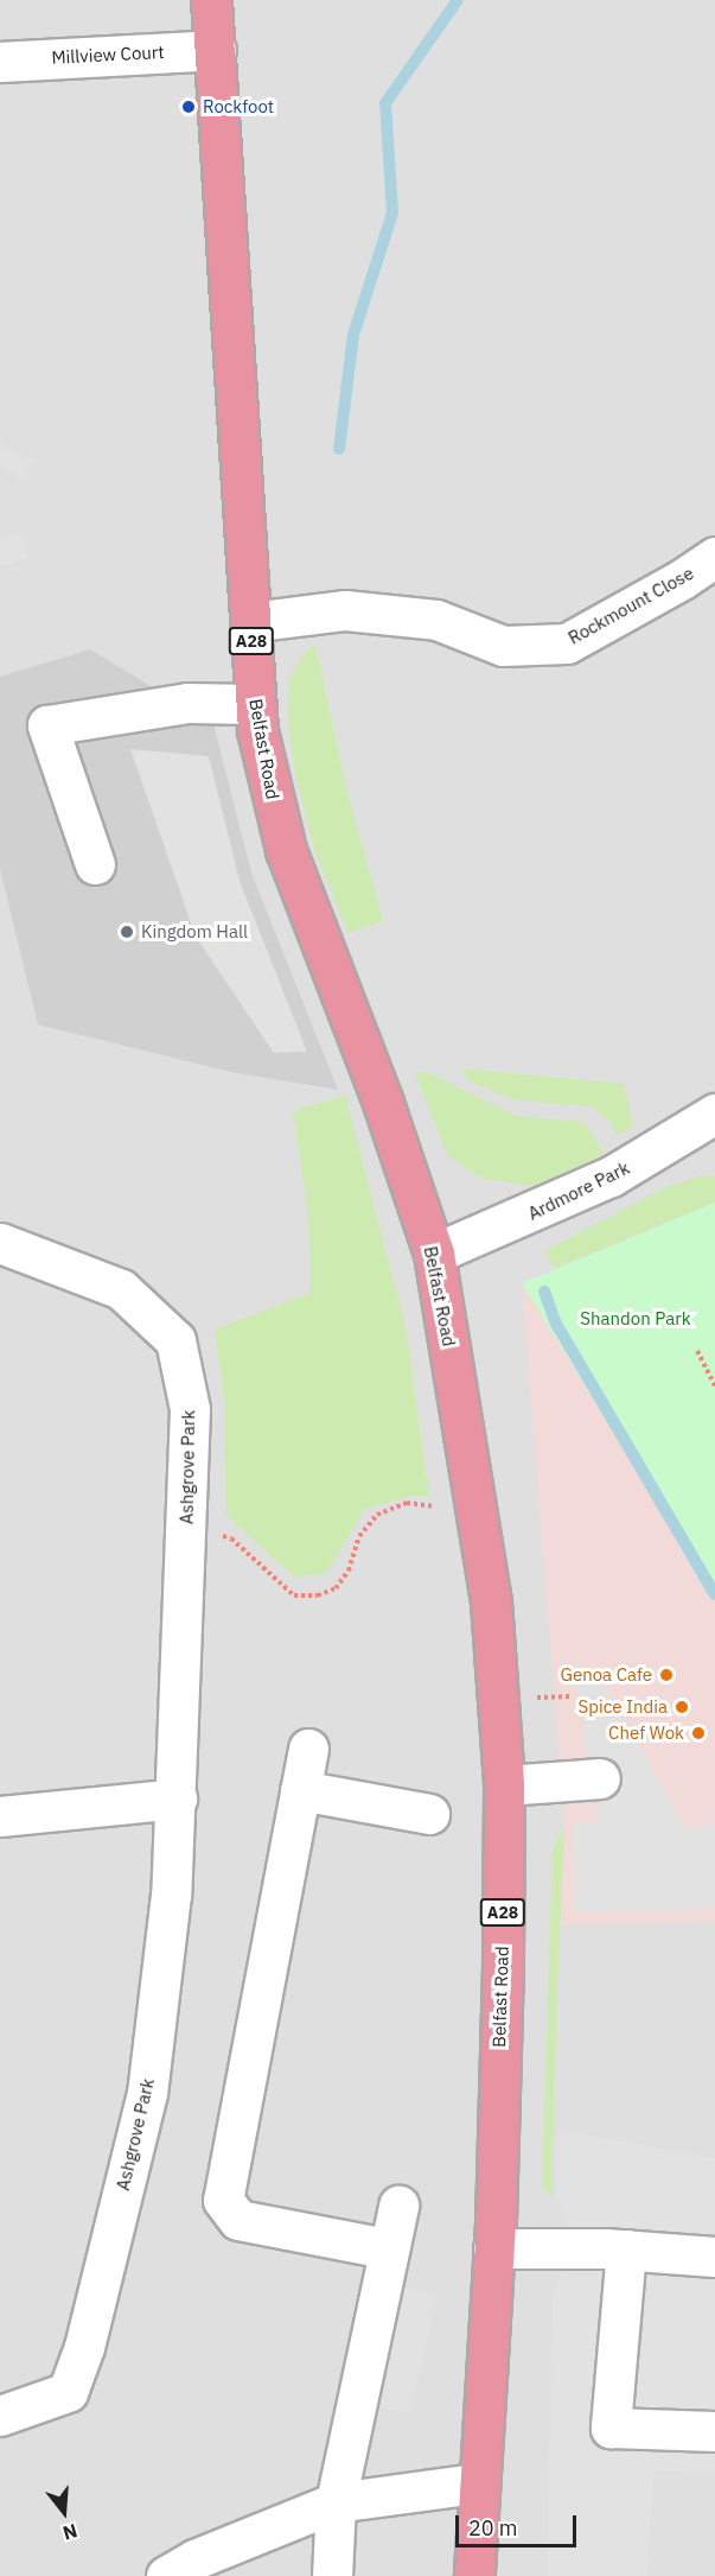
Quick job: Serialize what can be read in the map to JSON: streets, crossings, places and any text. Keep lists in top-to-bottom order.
{
  "streets": {
    "highway": ["A28", "Belfast Road"],
    "street": [
      "Millview Court",
      "Rockmount Close",
      "Ardmore Park",
      "Ashgrove Park"
    ]
  },
  "crossings": [
    ["Millview Court", "Belfast Road"],
    ["Rockmount Close", "Belfast Road"],
    ["Belfast Road", "Ardmore Park"]
  ],
  "parks": ["Shandon Park"],
  "places": [
    "Rockfoot",
    "Kingdom Hall",
    "Genoa Cafe",
    "Spice India",
    "Chef Wok"
  ],
  "scale_bar": "20 m",
  "north": "bottom"
}
